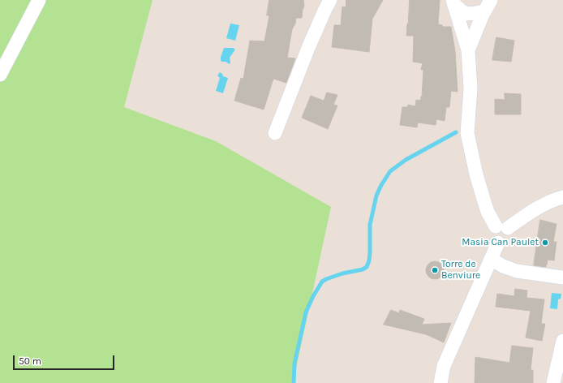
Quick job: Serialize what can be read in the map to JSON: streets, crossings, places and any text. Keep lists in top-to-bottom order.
{
  "places": ["Masia Can Paulet", "Torre de Benviure"],
  "scale_bar": "50 m"
}
